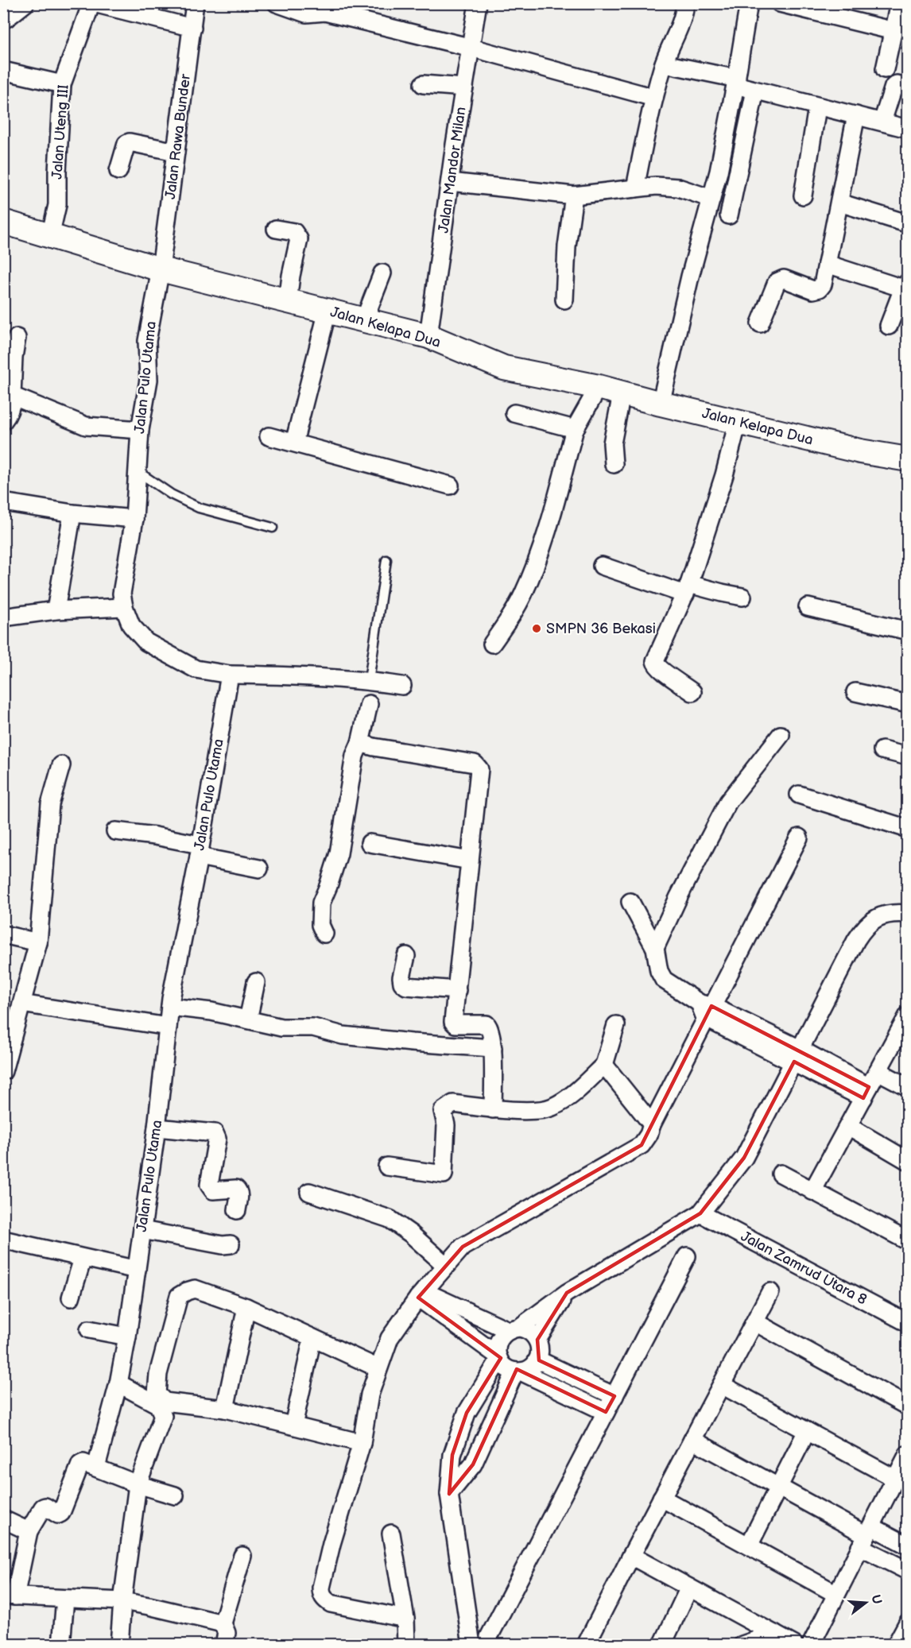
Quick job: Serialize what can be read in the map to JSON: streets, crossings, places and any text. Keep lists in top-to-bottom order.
{
  "streets": {
    "main road": ["Jalan Kelapa Dua"],
    "street": [
      "Jalan Uteng III",
      "Jalan Rawa Bunder",
      "Jalan Mandor Milan",
      "Jalan Pulo Utama",
      "Jalan Zamrud Utara 8"
    ]
  },
  "crossings": [
    ["Jalan Uteng III", "Jalan Kelapa Dua"],
    ["Jalan Rawa Bunder", "Jalan Kelapa Dua"],
    ["Jalan Rawa Bunder", "Jalan Pulo Utama"],
    ["Jalan Mandor Milan", "Jalan Kelapa Dua"],
    ["Jalan Kelapa Dua", "Jalan Pulo Utama"]
  ],
  "places": ["SMPN 36 Bekasi"],
  "north": "right"
}
